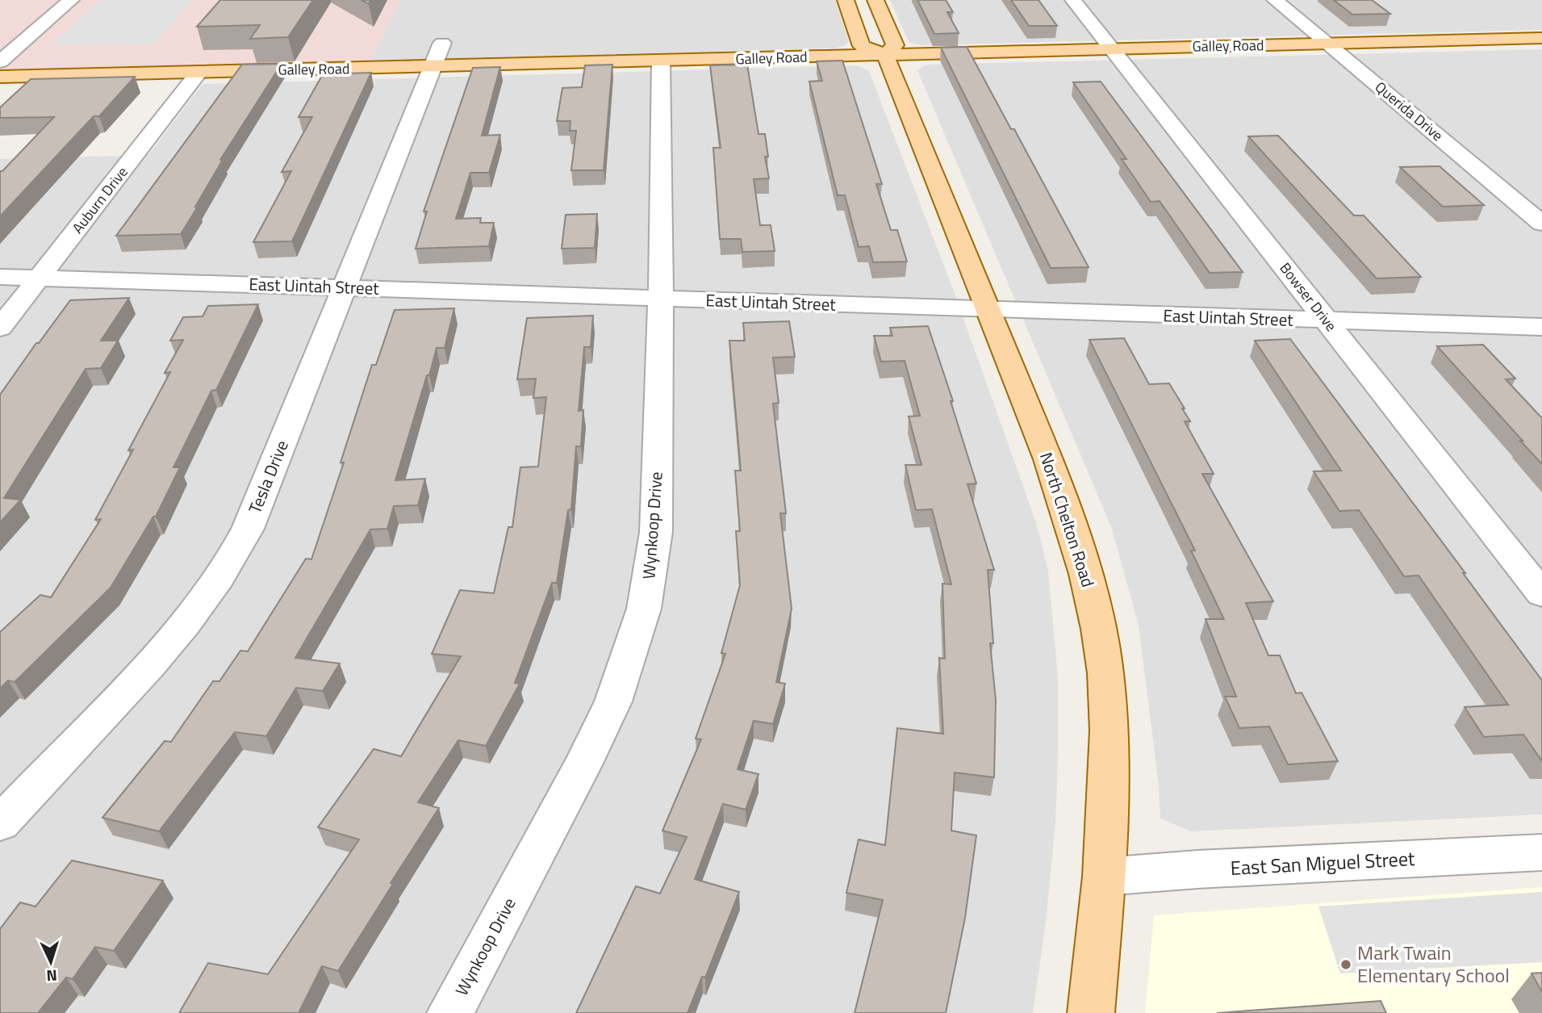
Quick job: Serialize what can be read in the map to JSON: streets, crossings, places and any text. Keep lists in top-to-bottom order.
{
  "streets": {
    "main road": ["Galley Road", "North Chelton Road"],
    "street": [
      "Querida Drive",
      "Auburn Drive",
      "East Uintah Street",
      "Bowser Drive",
      "Tesla Drive",
      "Wynkoop Drive",
      "East San Miguel Street"
    ]
  },
  "crossings": [
    ["Galley Road", "Querida Drive"],
    ["Galley Road", "Auburn Drive"],
    ["Galley Road", "Bowser Drive"],
    ["Galley Road", "Tesla Drive"],
    ["Galley Road", "North Chelton Road"],
    ["Galley Road", "Wynkoop Drive"],
    ["Auburn Drive", "East Uintah Street"],
    ["East Uintah Street", "Bowser Drive"],
    ["East Uintah Street", "Tesla Drive"],
    ["East Uintah Street", "North Chelton Road"],
    ["East Uintah Street", "Wynkoop Drive"],
    ["North Chelton Road", "East San Miguel Street"]
  ],
  "places": ["Mark Twain Elementary School"],
  "north": "bottom"
}
